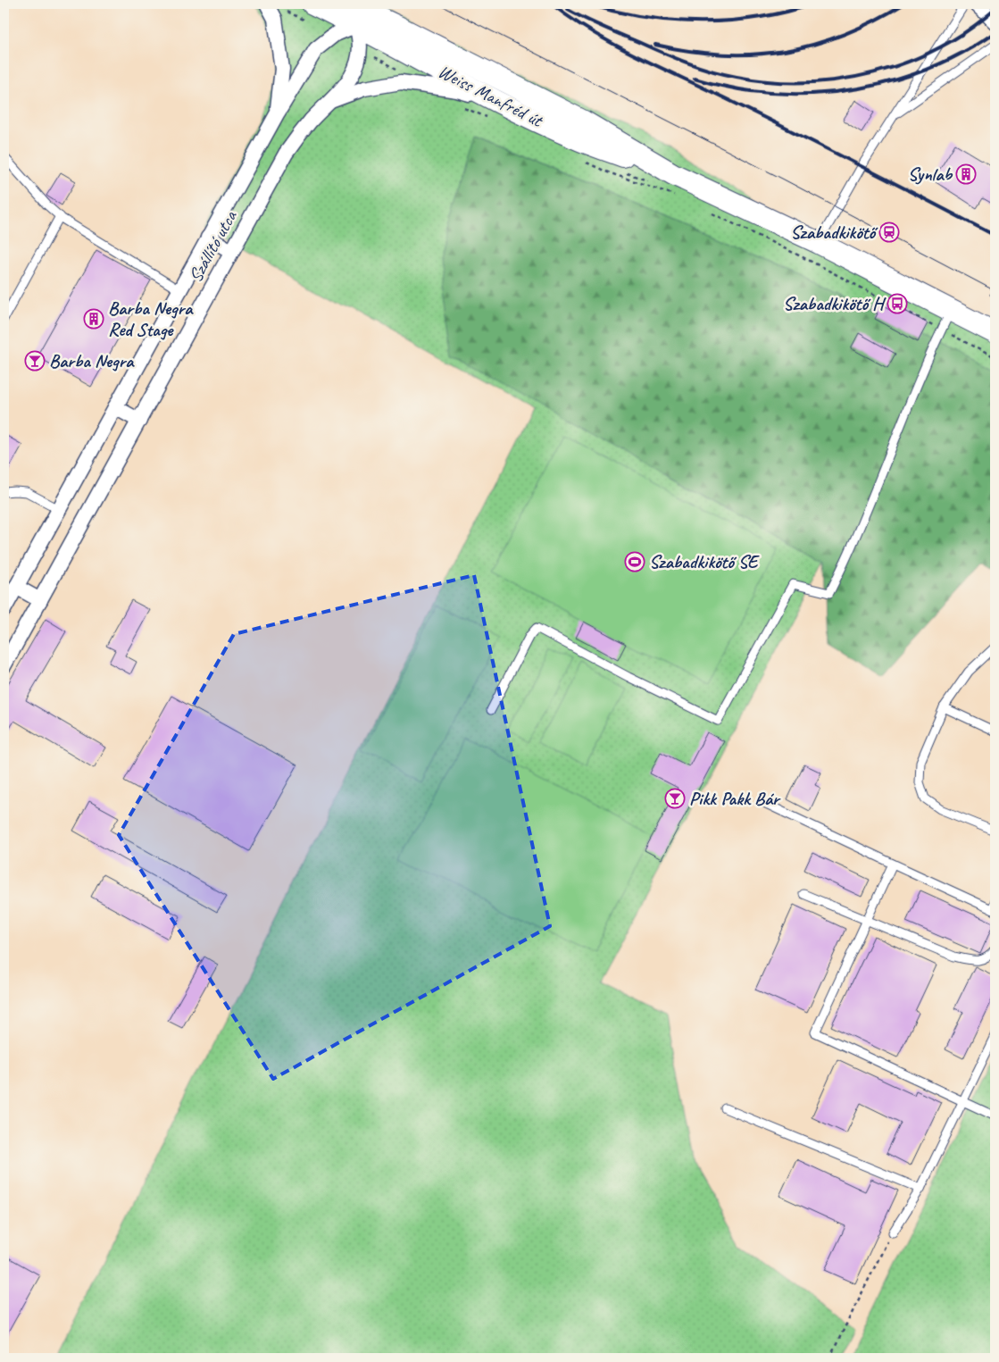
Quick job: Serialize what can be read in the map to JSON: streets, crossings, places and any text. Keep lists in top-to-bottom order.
{
  "streets": {
    "main road": ["Weiss Manfréd út"],
    "street": ["Szállító utca"]
  },
  "crossings": [
    ["Weiss Manfréd út", "Szállító utca"]
  ],
  "places": {
    "building": ["Synlab", "Barba Negra Red Stage"],
    "station": ["Szabadkikötő"],
    "bus stop": ["Szabadkikötő H"],
    "bar": ["Barba Negra", "Pikk Pakk Bár"],
    "sports": ["Szabadkikötő SE"]
  }
}
